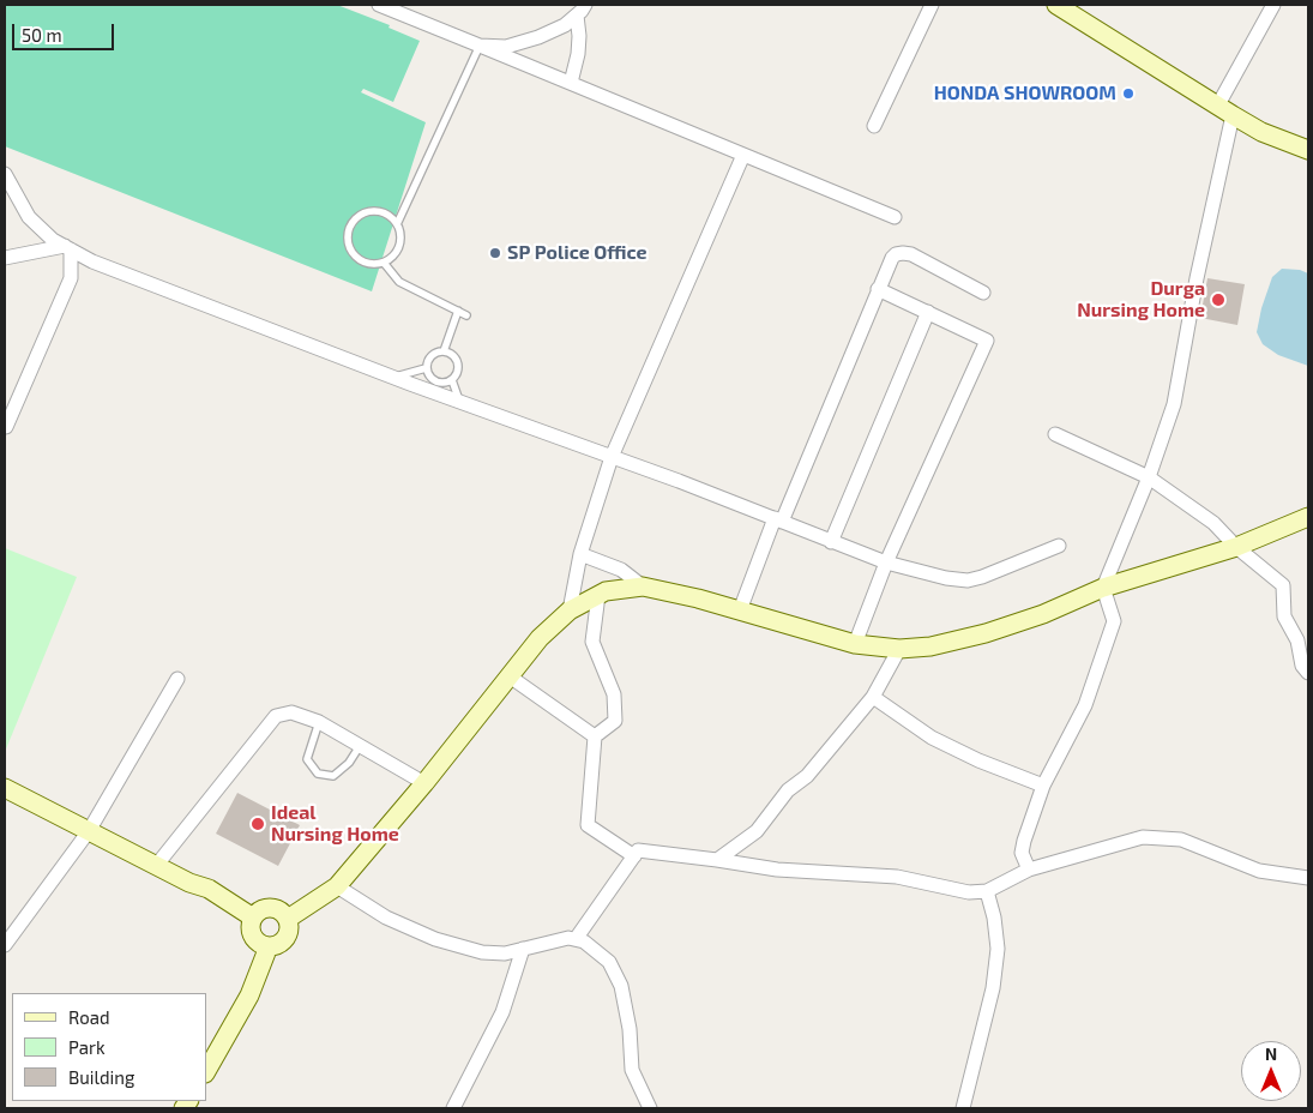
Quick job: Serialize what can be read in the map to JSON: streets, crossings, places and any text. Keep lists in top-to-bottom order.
{
  "places": [
    "HONDA SHOWROOM",
    "SP Police Office",
    "Durga Nursing Home",
    "Ideal Nursing Home"
  ],
  "legend": ["Road", "Park", "Building"],
  "scale_bar": "50 m",
  "north": "top"
}
